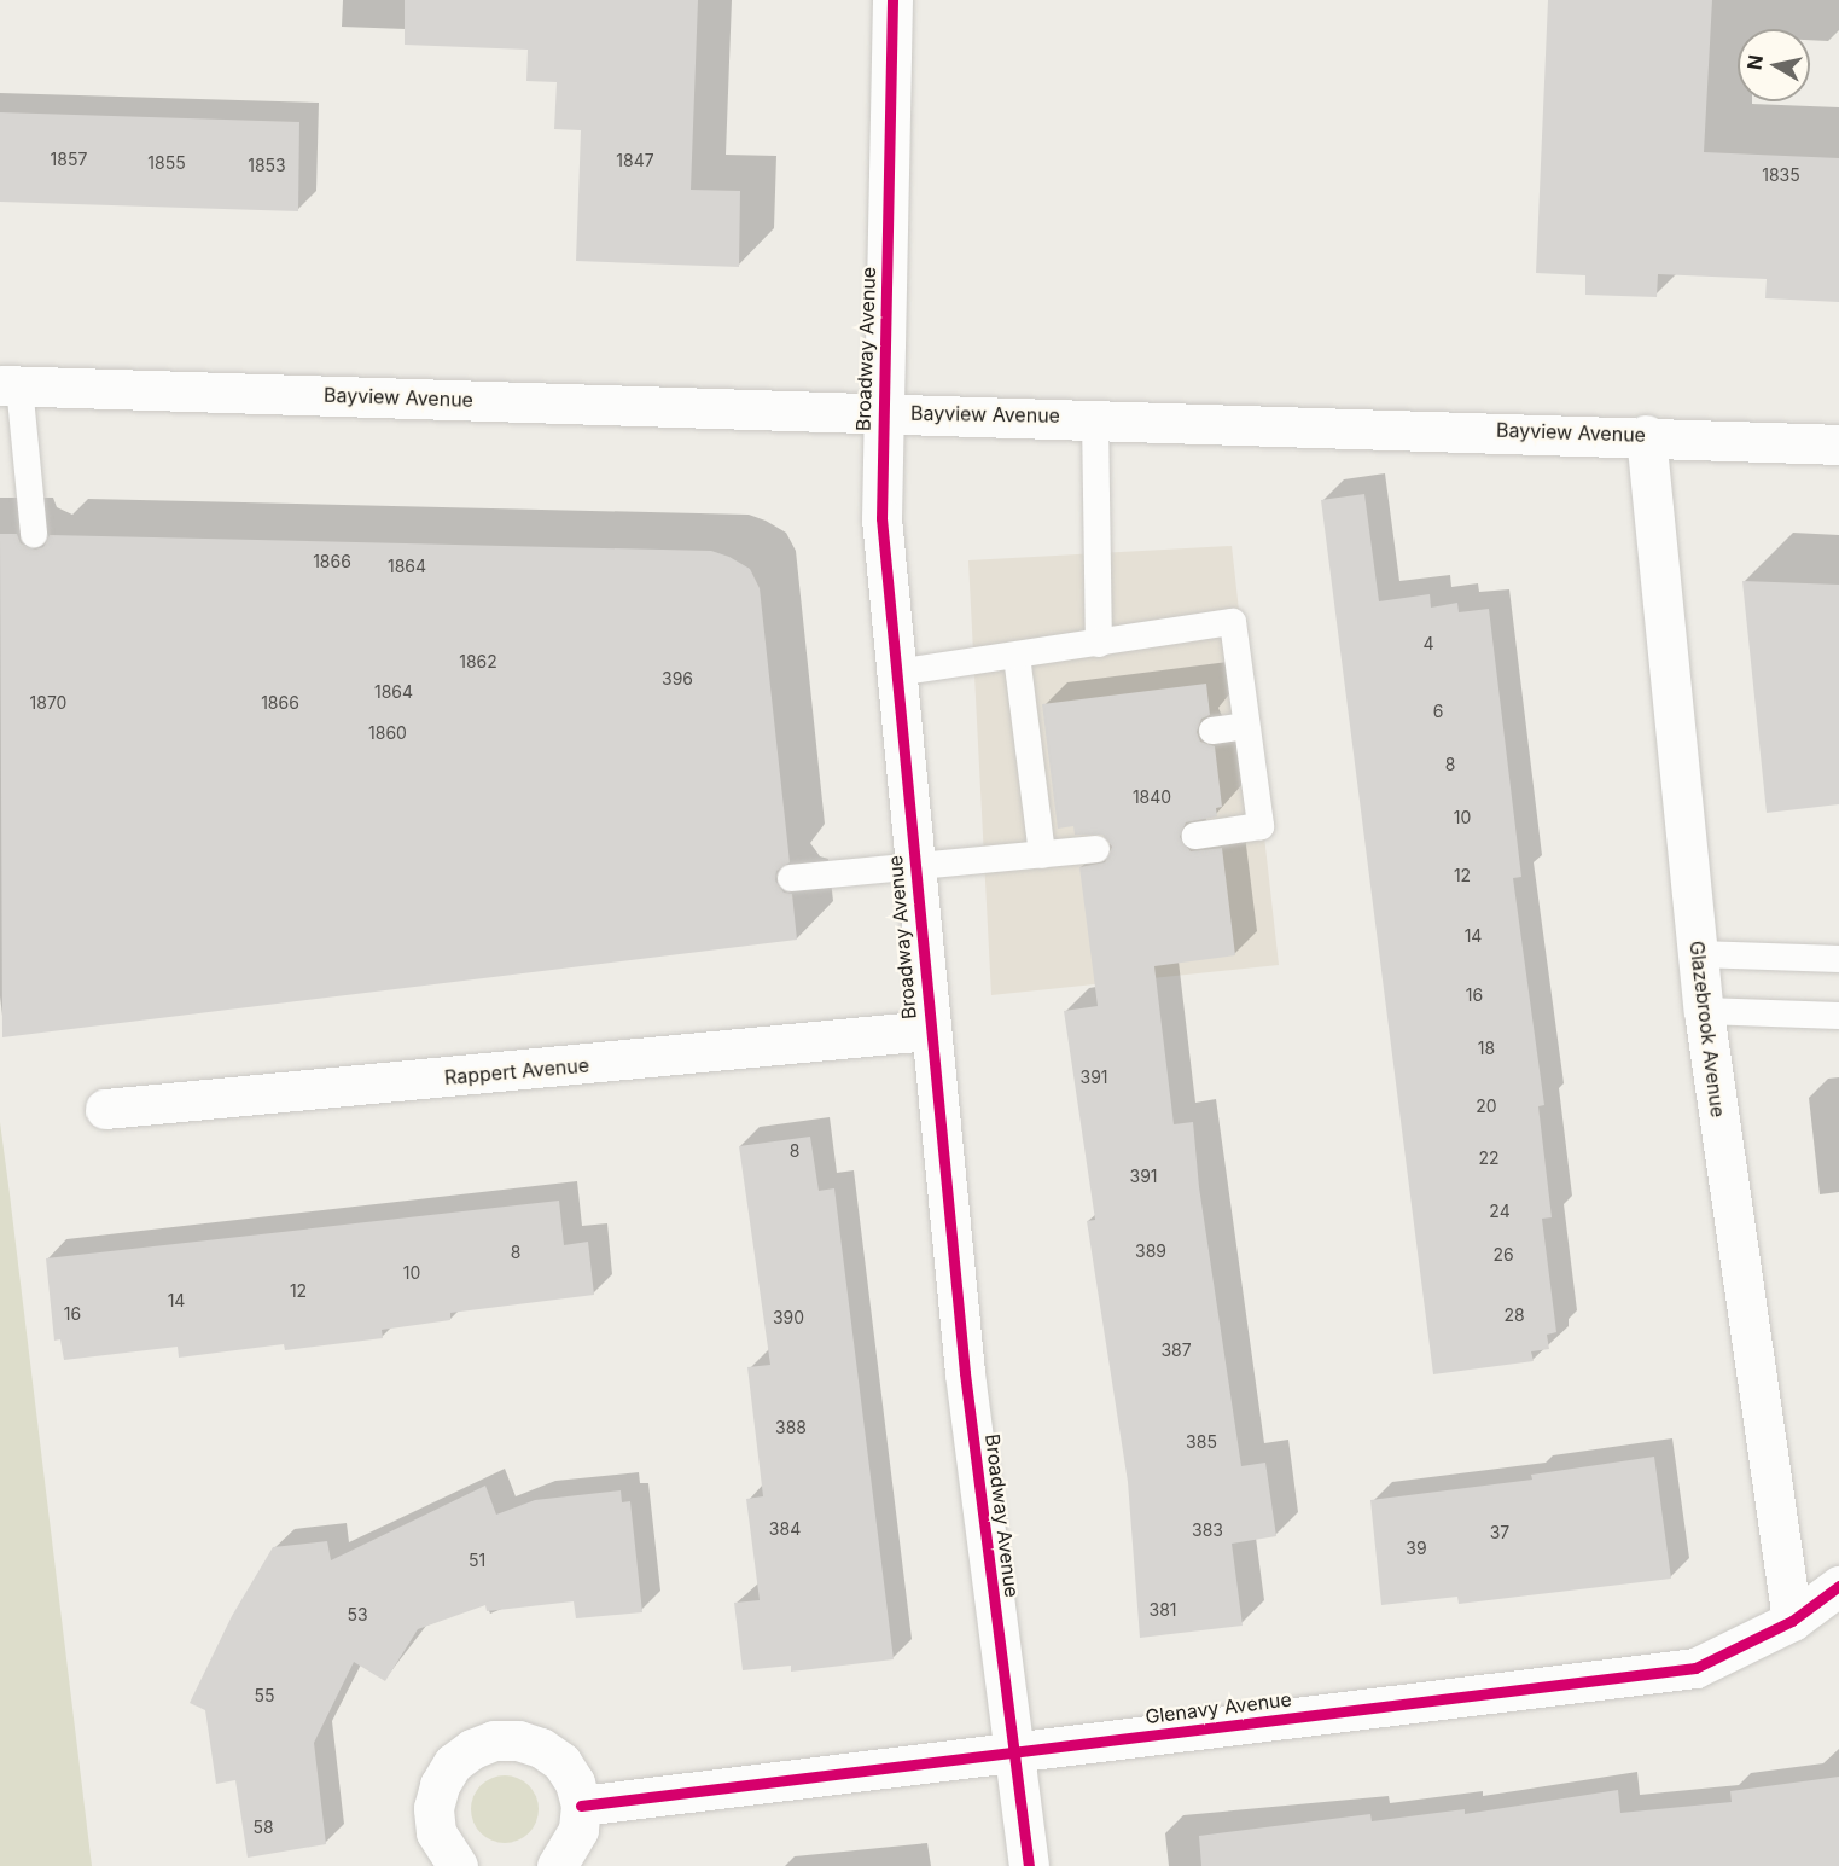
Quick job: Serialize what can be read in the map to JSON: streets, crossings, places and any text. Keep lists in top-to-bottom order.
{
  "streets": {
    "street": [
      "Broadway Avenue",
      "Bayview Avenue",
      "Glazebrook Avenue",
      "Rappert Avenue",
      "Glenavy Avenue"
    ]
  },
  "crossings": [
    ["Broadway Avenue", "Bayview Avenue"],
    ["Broadway Avenue", "Rappert Avenue"],
    ["Broadway Avenue", "Glenavy Avenue"],
    ["Bayview Avenue", "Glazebrook Avenue"],
    ["Glazebrook Avenue", "Glenavy Avenue"]
  ],
  "house_numbers": [
    "1857",
    "1847",
    "1855",
    "1853",
    "1835",
    "1866",
    "1864",
    "4",
    "1862",
    "396",
    "1864",
    "1870",
    "1866",
    "6",
    "1860",
    "8",
    "1840",
    "10",
    "12",
    "14",
    "16",
    "18",
    "391",
    "20",
    "8",
    "22",
    "391",
    "24",
    "389",
    "8",
    "26",
    "10",
    "12",
    "14",
    "16",
    "28",
    "390",
    "387",
    "388",
    "385",
    "384",
    "383",
    "37",
    "39",
    "51",
    "381",
    "53",
    "55",
    "58"
  ],
  "north": "left"
}
